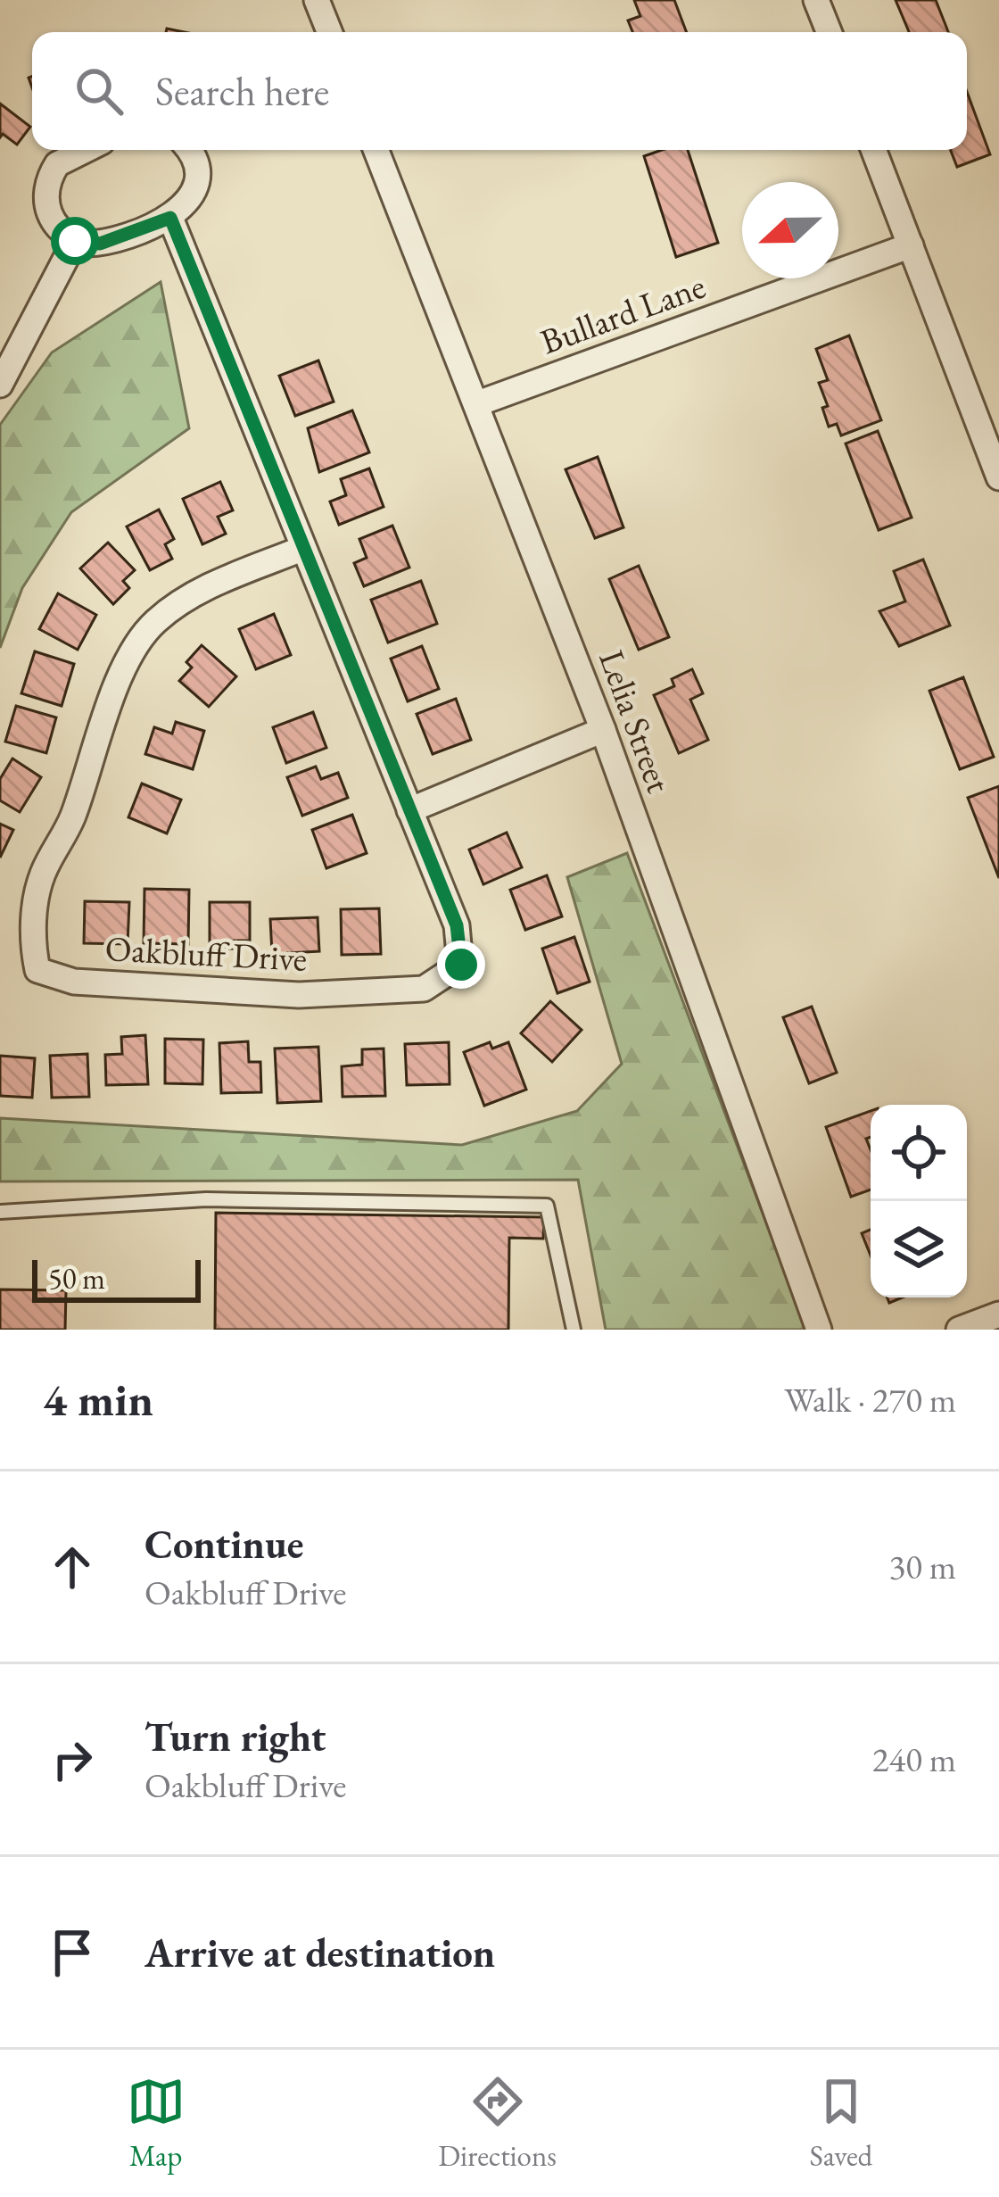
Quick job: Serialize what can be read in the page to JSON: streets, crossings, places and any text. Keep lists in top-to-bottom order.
{
  "streets": {
    "street": ["Bullard Lane", "Lelia Street", "Oakbluff Drive"]
  },
  "crossings": [
    ["Bullard Lane", "Lelia Street"]
  ],
  "scale_bar": "50 m",
  "north": "left",
  "page": {
    "search": "Search here",
    "scale": "50 m",
    "heading": ["4 min", "Walk · 270 m"],
    "list": [
      ["Continue", "Oakbluff Drive", "30 m"],
      ["Turn right", "Oakbluff Drive", "240 m"],
      "Arrive at destination"
    ],
    "nav": ["Map", "Directions", "Saved"]
  }
}
